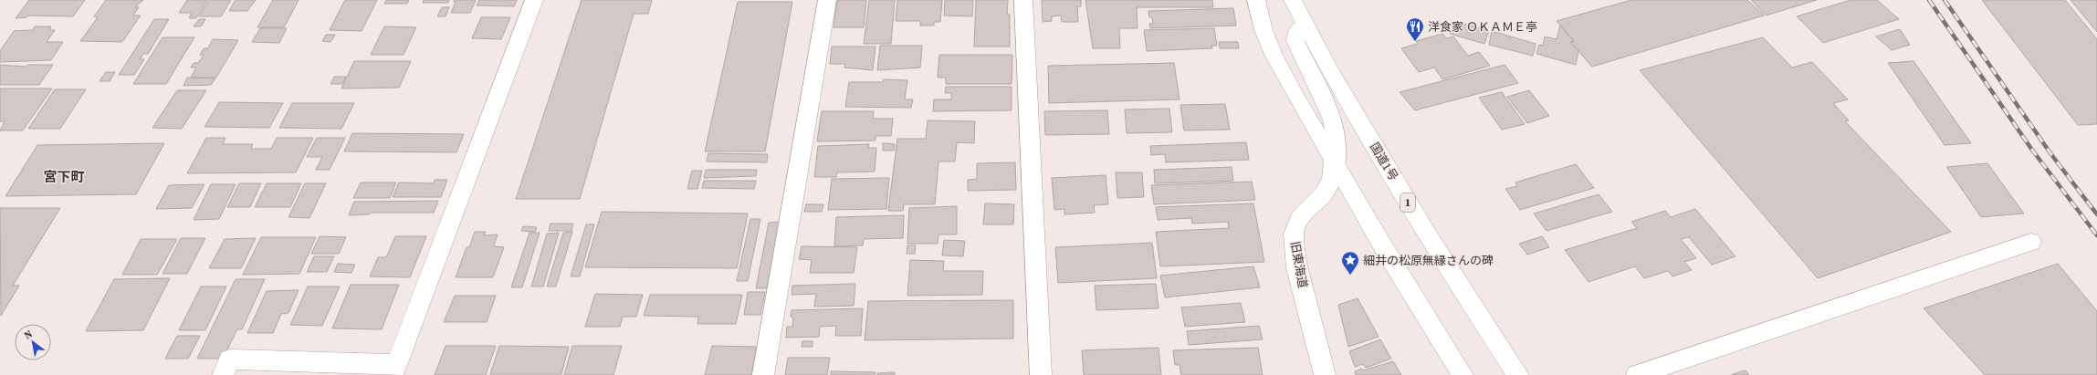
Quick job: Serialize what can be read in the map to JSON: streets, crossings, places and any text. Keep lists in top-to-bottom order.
{
  "streets": {
    "main road": ["国道1号", "1", "旧東海道"]
  },
  "crossings": [
    ["国道1号", "旧東海道"]
  ],
  "districts": ["宮下町"],
  "places": {
    "restaurant": ["洋食家 ＯＫＡＭＥ亭"],
    "place": ["細井の松原無縁さんの碑"]
  },
  "north": "top left"
}
